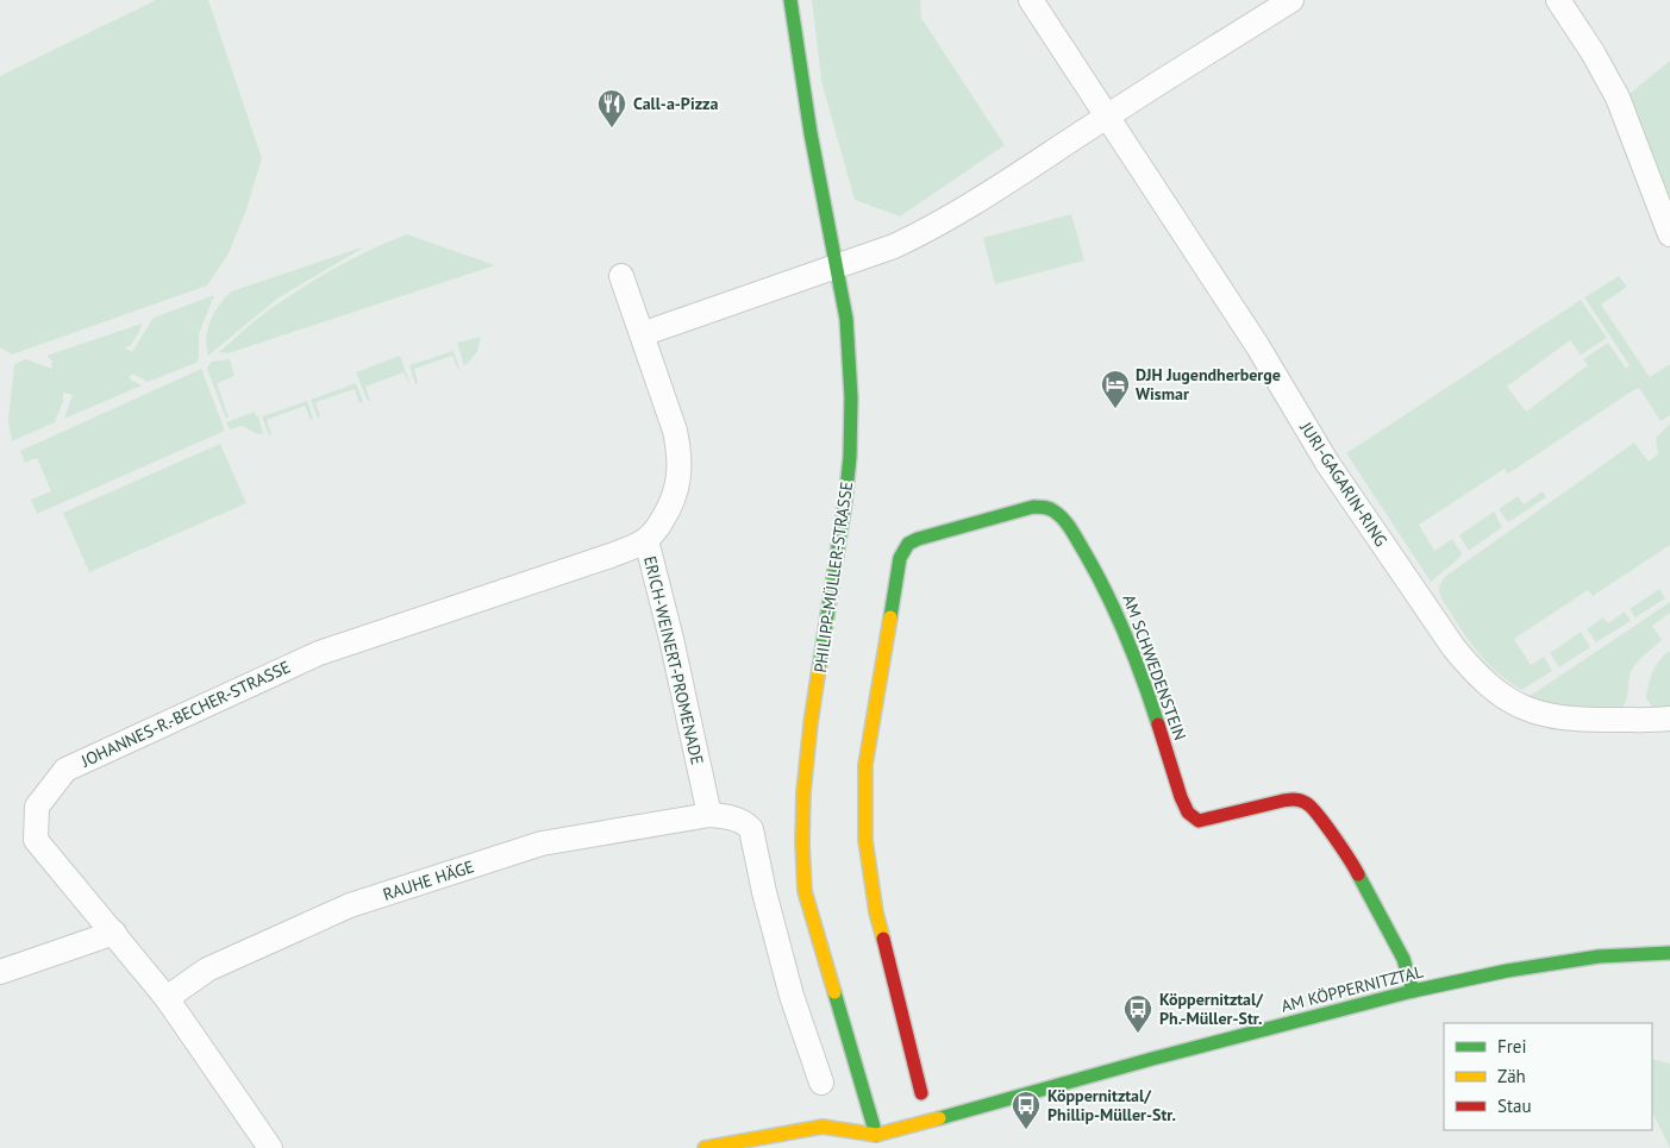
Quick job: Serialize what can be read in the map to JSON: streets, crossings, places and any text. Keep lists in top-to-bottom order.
{
  "streets": {
    "street": [
      "JURI-GAGARIN-RING",
      "PHILIPP-MÜLLER-STRASSE",
      "ERICH-WEINERT-PROMENADE",
      "AM SCHWEDENSTEIN",
      "JOHANNES-R.-BECHER-STRASSE",
      "RAUHE HÄGE",
      "AM KÖPPERNITZTAL"
    ]
  },
  "crossings": [
    ["PHILIPP-MÜLLER-STRASSE", "AM KÖPPERNITZTAL"],
    ["ERICH-WEINERT-PROMENADE", "JOHANNES-R.-BECHER-STRASSE"],
    ["ERICH-WEINERT-PROMENADE", "RAUHE HÄGE"],
    ["AM SCHWEDENSTEIN", "AM KÖPPERNITZTAL"],
    ["JOHANNES-R.-BECHER-STRASSE", "RAUHE HÄGE"]
  ],
  "places": {
    "restaurant": ["Call-a-Pizza"],
    "hotel": ["DJH Jugendherberge Wismar"],
    "bus stop": ["Köppernitztal/ Ph.-Müller-Str.", "Köppernitztal/ Phillip-Müller-Str."]
  },
  "legend": ["Frei", "Zäh", "Stau"]
}
